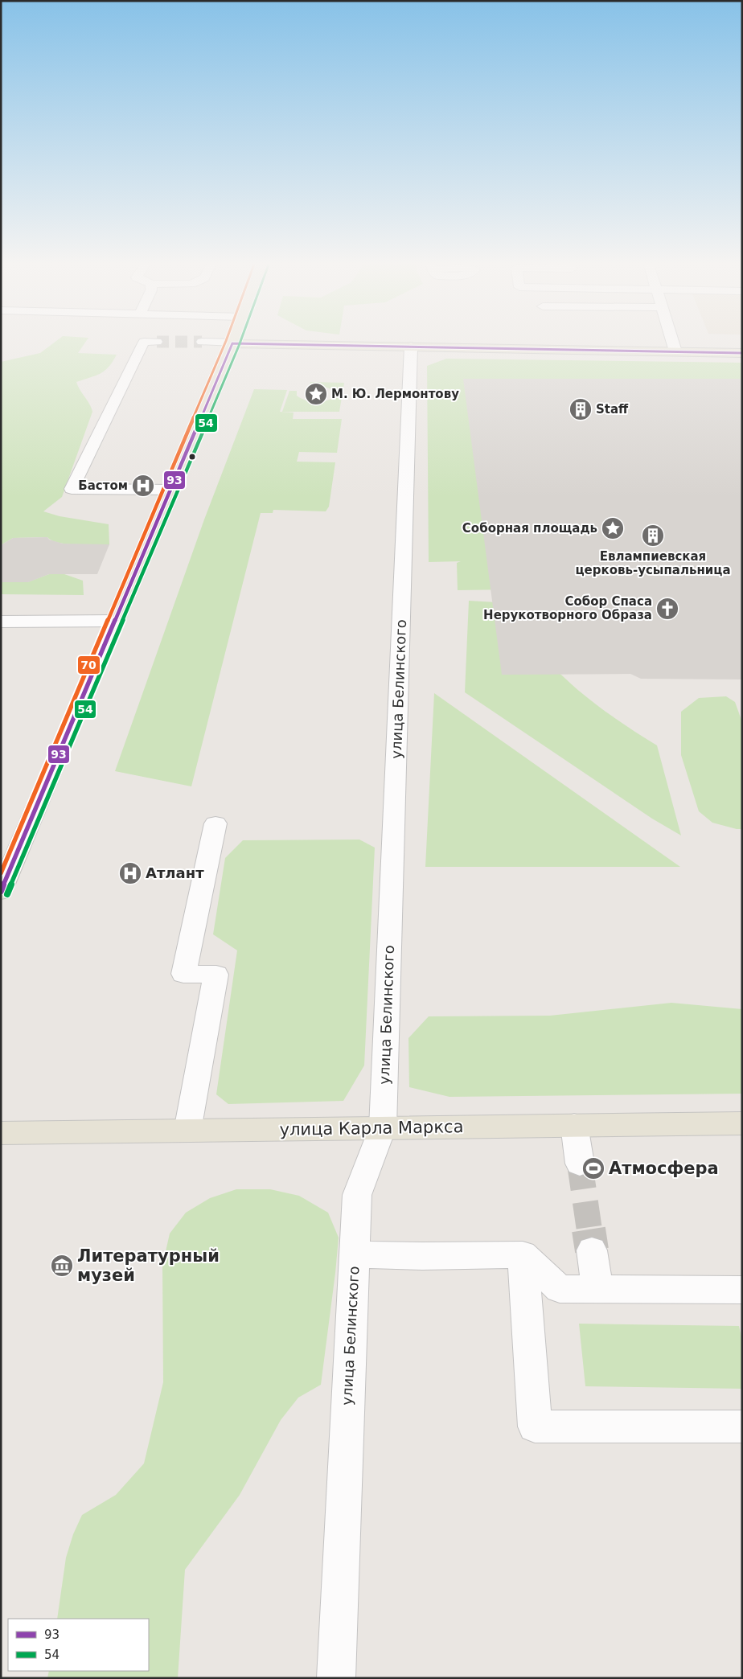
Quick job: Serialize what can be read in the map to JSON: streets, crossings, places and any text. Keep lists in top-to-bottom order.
{
  "streets": {
    "main road": ["улица Карла Маркса"],
    "street": ["улица Белинского"]
  },
  "crossings": [
    ["улица Белинского", "улица Карла Маркса"]
  ],
  "places": {
    "place": ["М. Ю. Лермонтову", "Соборная площадь"],
    "building": ["Staff", "Евлампиевская церковь-усыпальница"],
    "hospital": ["Бастом", "Атлант"],
    "church": ["Собор Спаса Нерукотворного Образа"],
    "sports": ["Атмосфера"],
    "museum": ["Литературный музей"]
  },
  "lines": ["transit line 54", "transit line 70", "transit line 93"],
  "legend": ["93", "54"]
}
